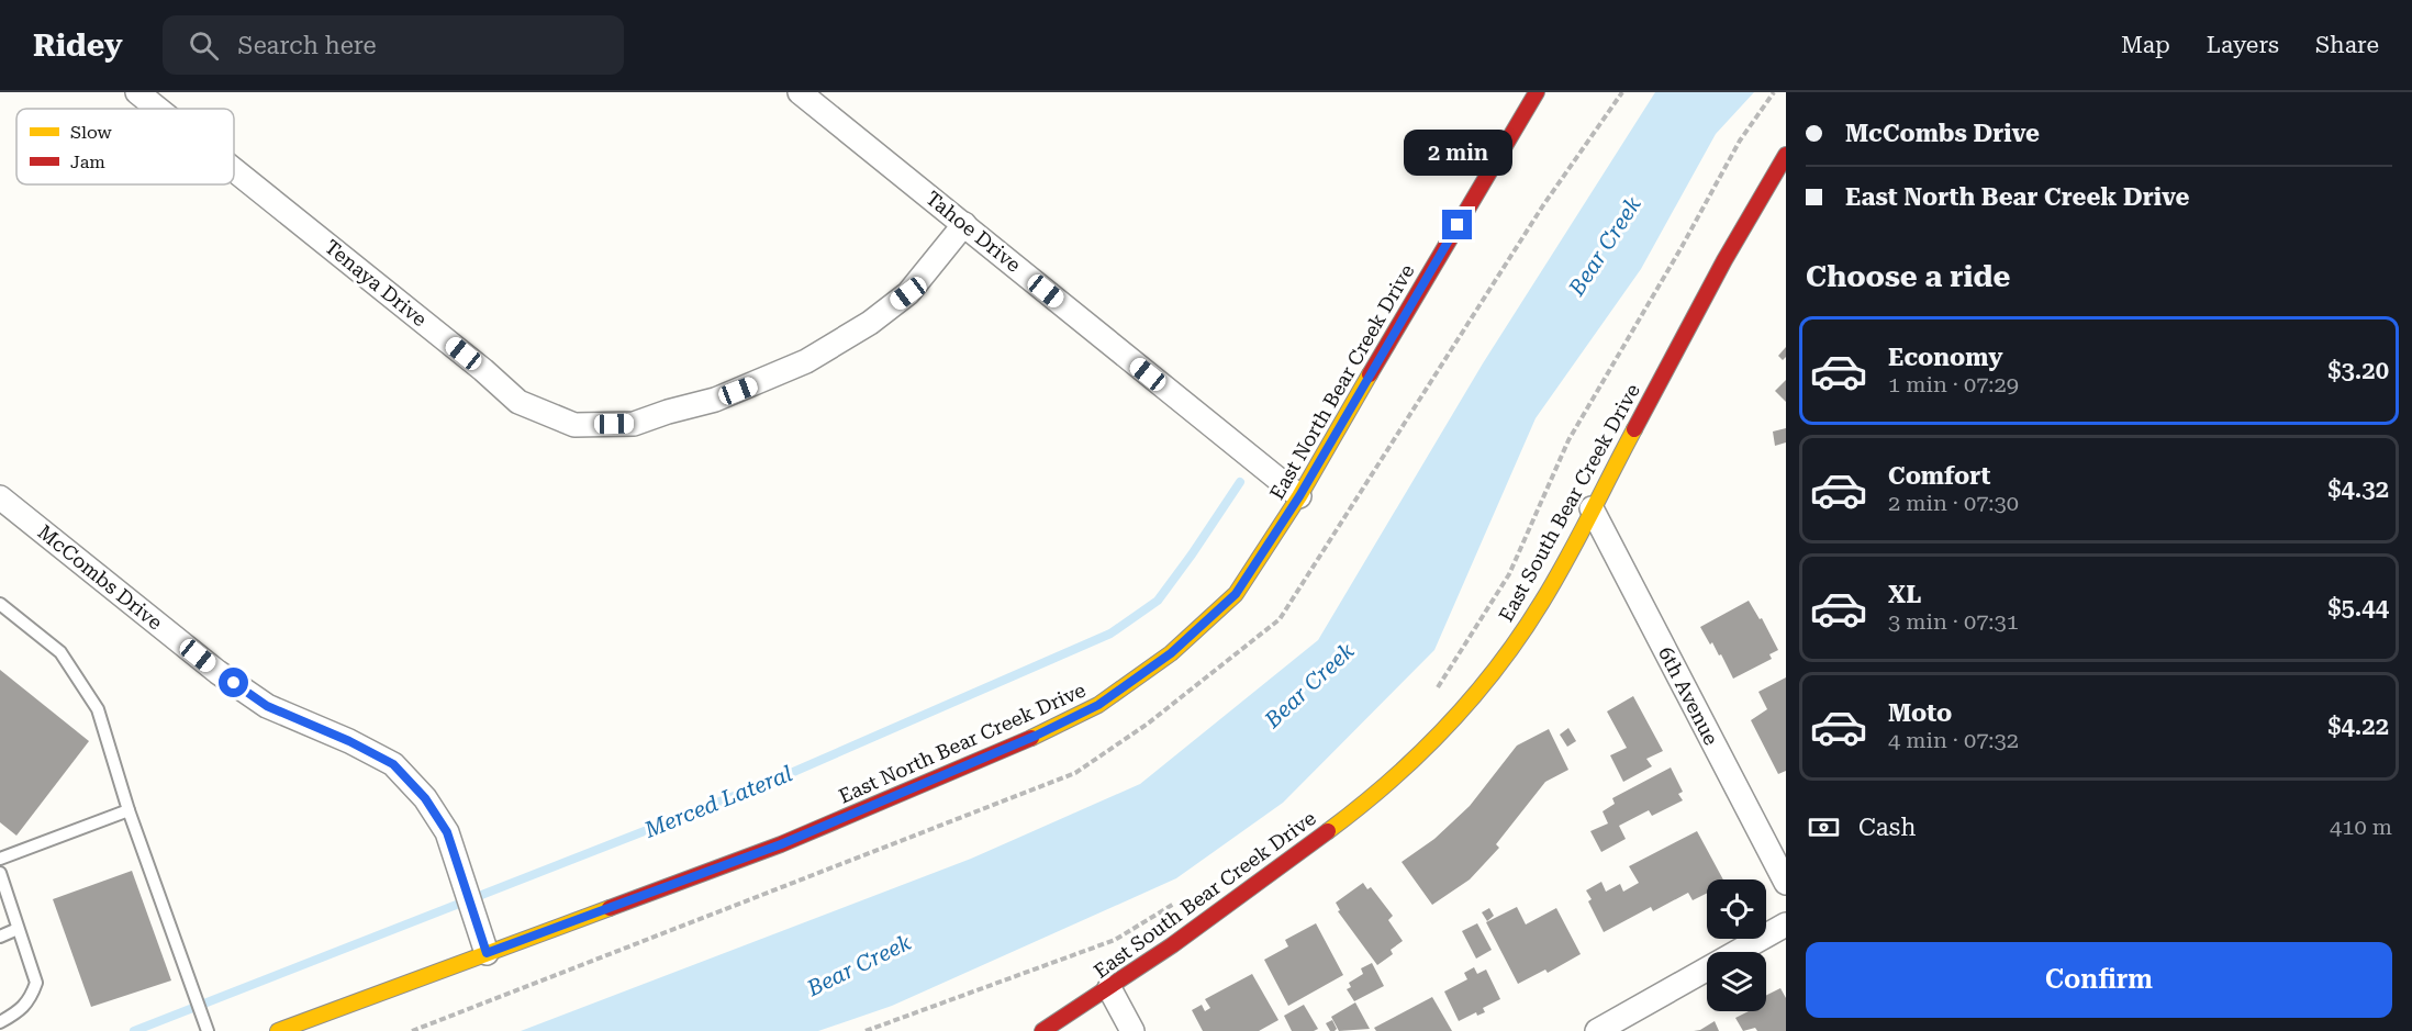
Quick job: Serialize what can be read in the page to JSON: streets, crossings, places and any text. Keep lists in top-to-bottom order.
{
  "streets": {
    "street": [
      "Tahoe Drive",
      "Tenaya Drive",
      "East North Bear Creek Drive",
      "East South Bear Creek Drive",
      "McCombs Drive",
      "6th Avenue"
    ]
  },
  "crossings": [
    ["Tahoe Drive", "Tenaya Drive"],
    ["Tahoe Drive", "East North Bear Creek Drive"],
    ["East North Bear Creek Drive", "McCombs Drive"],
    ["East South Bear Creek Drive", "6th Avenue"]
  ],
  "water": ["Bear Creek", "Merced Lateral"],
  "legend": ["Slow", "Jam"],
  "page": {
    "header": "Ridey",
    "search": "Search here",
    "nav": ["Map", "Layers", "Share"],
    "banner": ["McCombs Drive", "East North Bear Creek Drive"],
    "bubble": "2 min",
    "heading": "Choose a ride",
    "list": [
      {
        "name": "Economy",
        "note": "1 min · 07:29",
        "value": "$3.20"
      },
      {
        "name": "Comfort",
        "note": "2 min · 07:30",
        "value": "$4.32"
      },
      {
        "name": "XL",
        "note": "3 min · 07:31",
        "value": "$5.44"
      },
      {
        "name": "Moto",
        "note": "4 min · 07:32",
        "value": "$4.22"
      }
    ],
    "pay": ["Cash", "410 m"],
    "buttons": "Confirm"
  }
}
